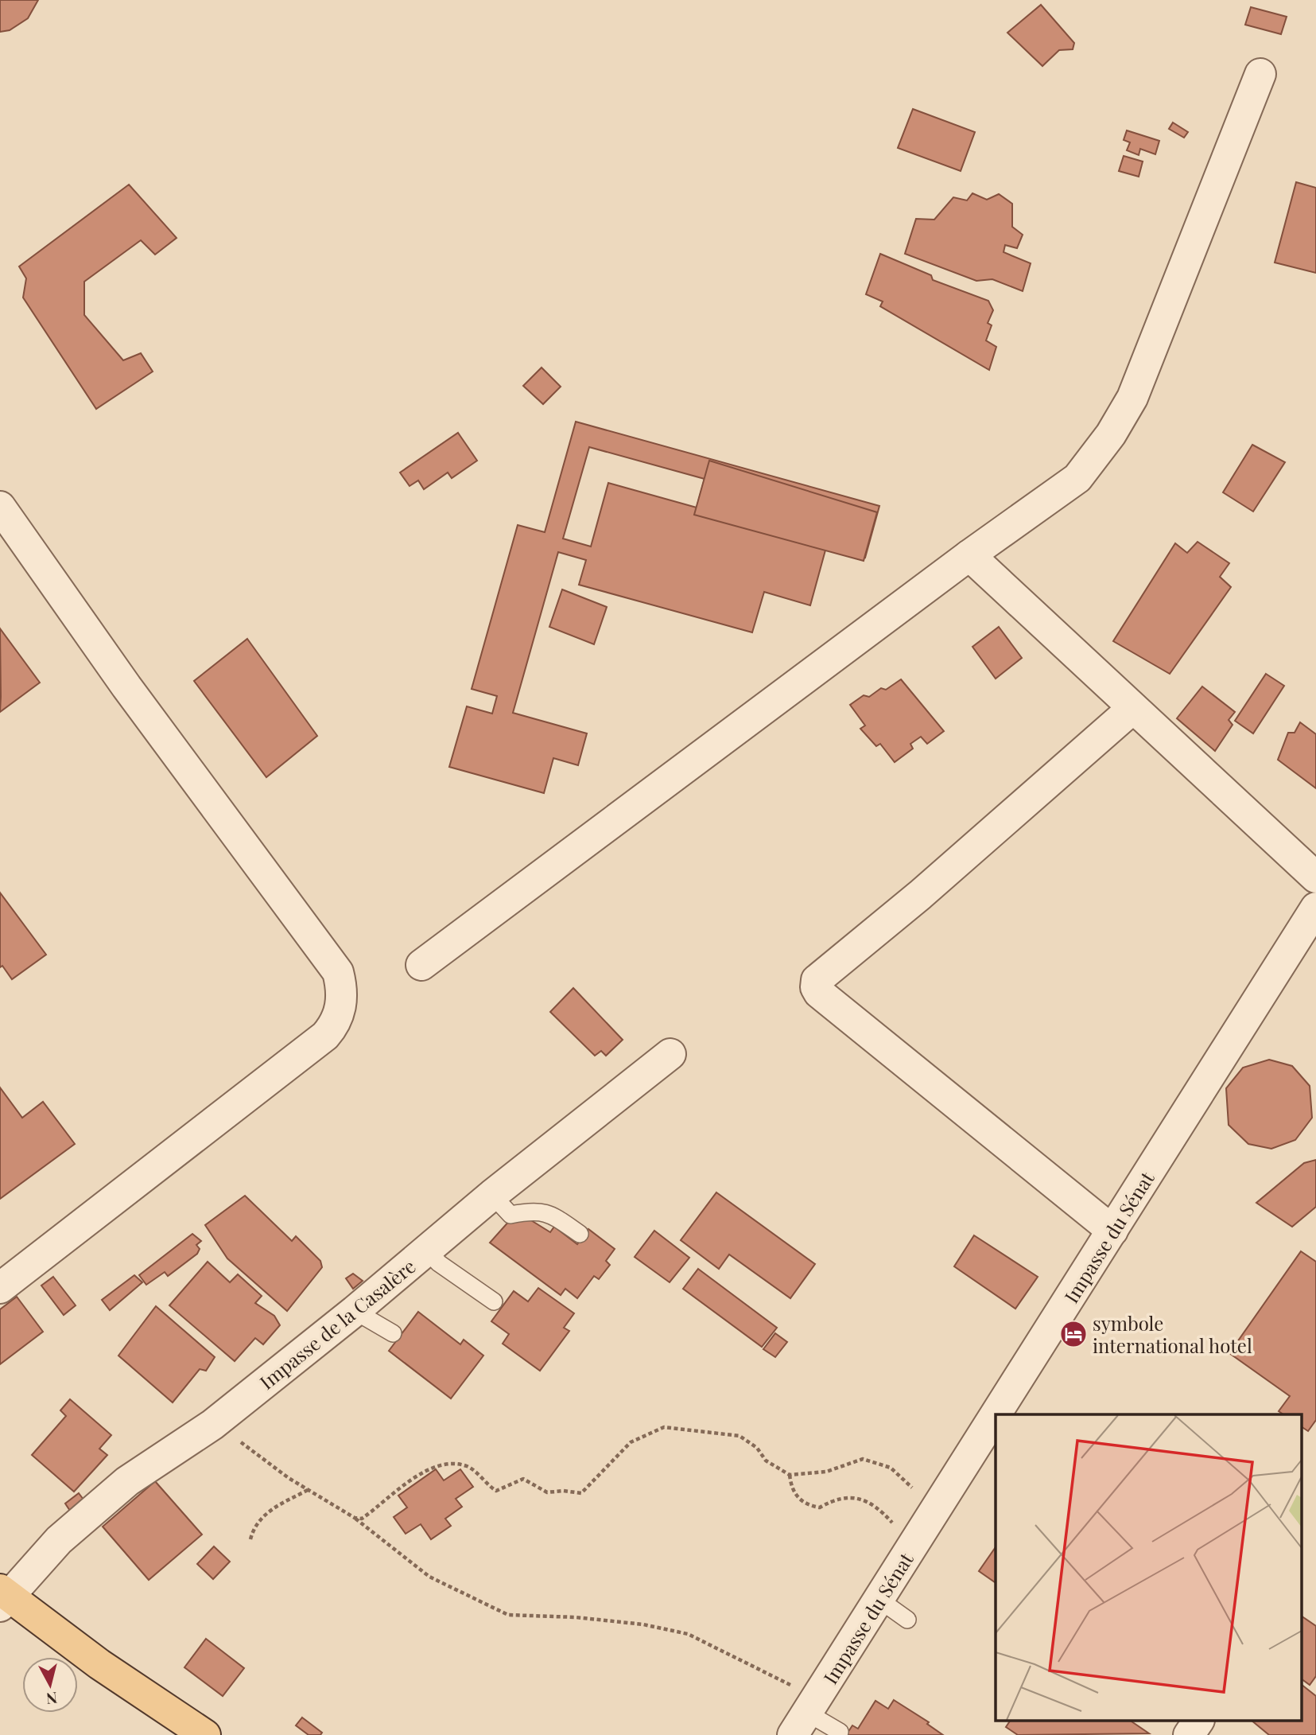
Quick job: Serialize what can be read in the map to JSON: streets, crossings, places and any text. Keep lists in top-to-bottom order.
{
  "streets": {
    "street": ["Impasse du Sénat", "Impasse de la Casalère"]
  },
  "places": {
    "hotel": ["symbole international hotel"]
  },
  "north": "bottom"
}
